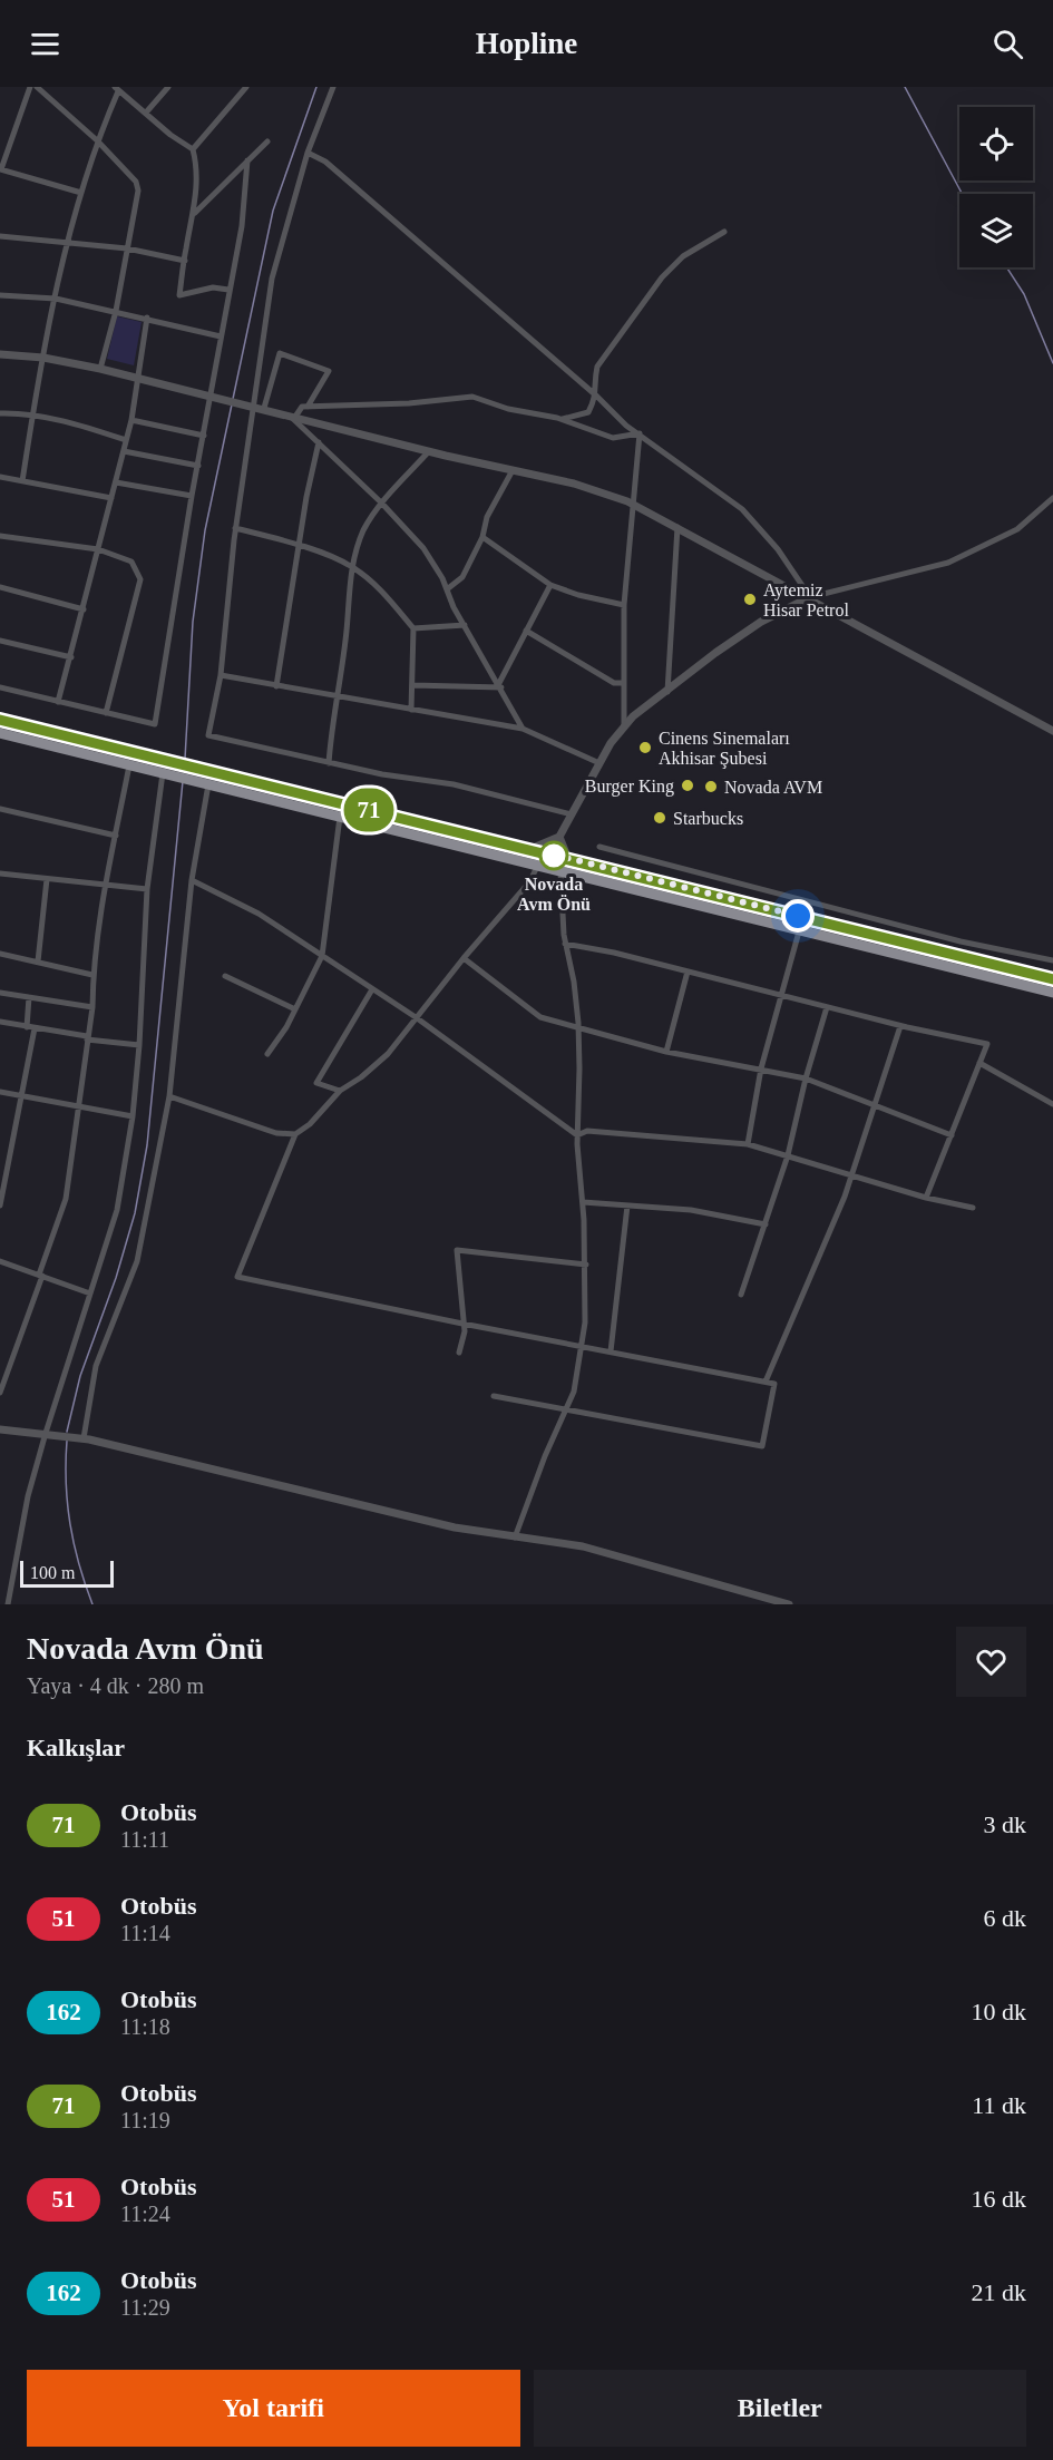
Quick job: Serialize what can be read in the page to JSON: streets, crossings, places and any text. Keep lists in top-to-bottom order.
{
  "places": [
    "Aytemiz Hisar Petrol",
    "Cinens Sinemaları Akhisar Şubesi",
    "Burger King",
    "Novada AVM",
    "Starbucks",
    "Novada Avm Önü"
  ],
  "lines": ["bus line 71"],
  "scale_bar": "100 m",
  "page": {
    "header": "Hopline",
    "on_map": "71",
    "scale": "100 m",
    "heading": [
      ["Novada Avm Önü", "Yaya · 4 dk · 280 m"],
      "Kalkışlar"
    ],
    "list": [
      {
        "mark": "71",
        "name": "Otobüs",
        "note": "11:11",
        "value": "3 dk"
      },
      {
        "mark": "51",
        "name": "Otobüs",
        "note": "11:14",
        "value": "6 dk"
      },
      {
        "mark": "162",
        "name": "Otobüs",
        "note": "11:18",
        "value": "10 dk"
      },
      {
        "mark": "71",
        "name": "Otobüs",
        "note": "11:19",
        "value": "11 dk"
      },
      {
        "mark": "51",
        "name": "Otobüs",
        "note": "11:24",
        "value": "16 dk"
      },
      {
        "mark": "162",
        "name": "Otobüs",
        "note": "11:29",
        "value": "21 dk"
      }
    ],
    "buttons": ["Yol tarifi", "Biletler"]
  }
}
